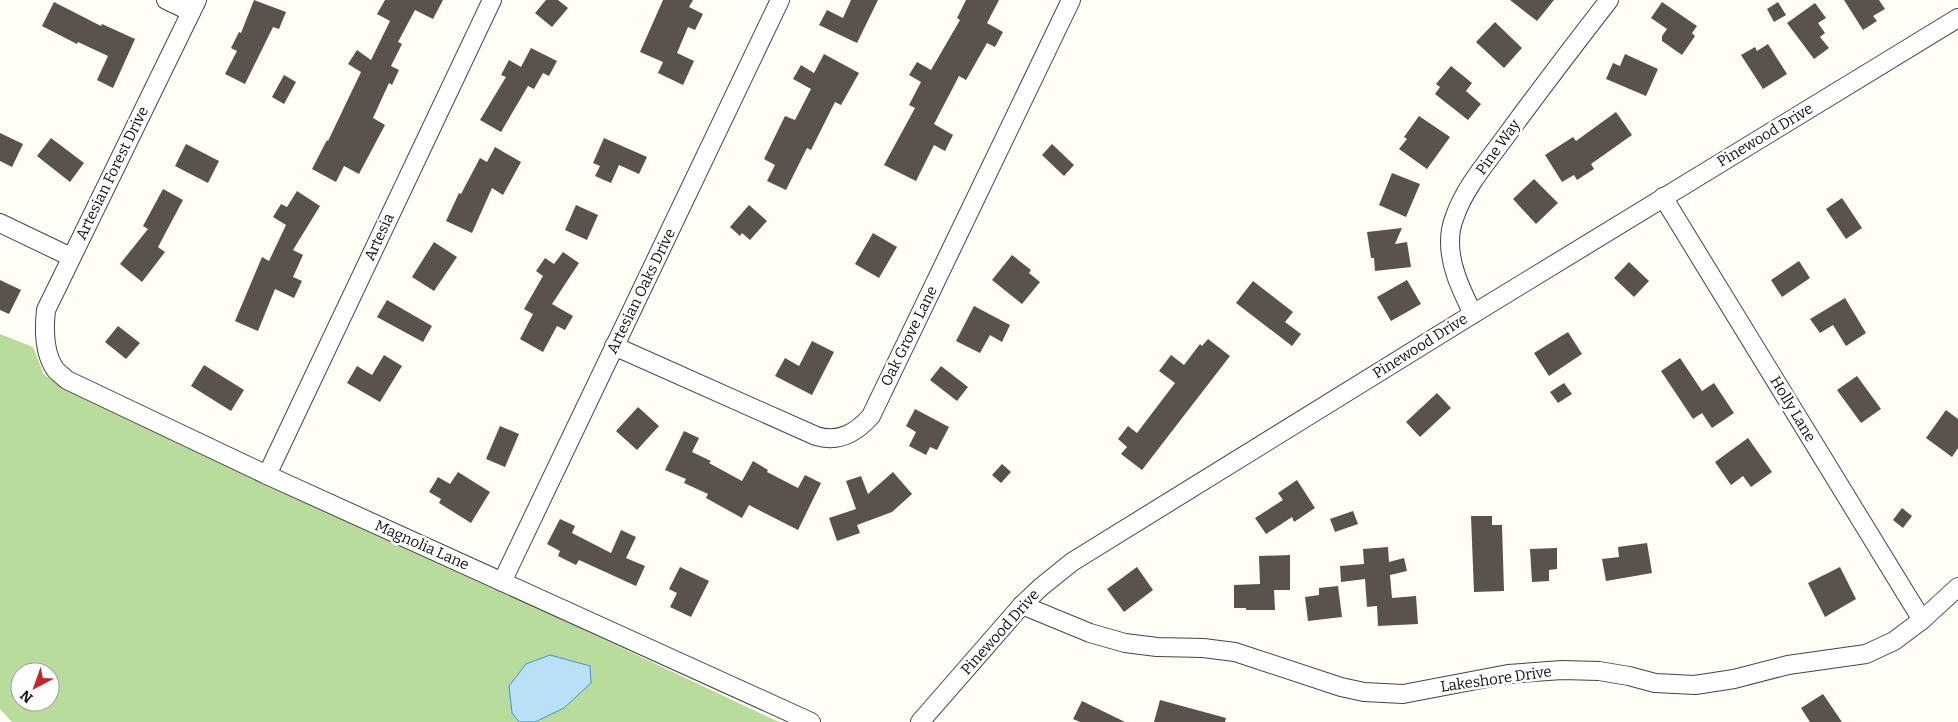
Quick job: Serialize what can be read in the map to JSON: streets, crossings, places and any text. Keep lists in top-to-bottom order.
{
  "streets": {
    "street": [
      "Pinewood Drive",
      "Pine Way",
      "Artesian Forest Drive",
      "Artesia",
      "Artesian Oaks Drive",
      "Oak Grove Lane",
      "Holly Lane",
      "Magnolia Lane",
      "Lakeshore Drive"
    ]
  },
  "crossings": [
    ["Pinewood Drive", "Pine Way"],
    ["Pinewood Drive", "Holly Lane"],
    ["Pinewood Drive", "Lakeshore Drive"],
    ["Artesian Forest Drive", "Magnolia Lane"],
    ["Artesia", "Magnolia Lane"],
    ["Artesian Oaks Drive", "Oak Grove Lane"],
    ["Artesian Oaks Drive", "Magnolia Lane"],
    ["Holly Lane", "Lakeshore Drive"]
  ],
  "north": "bottom left"
}
